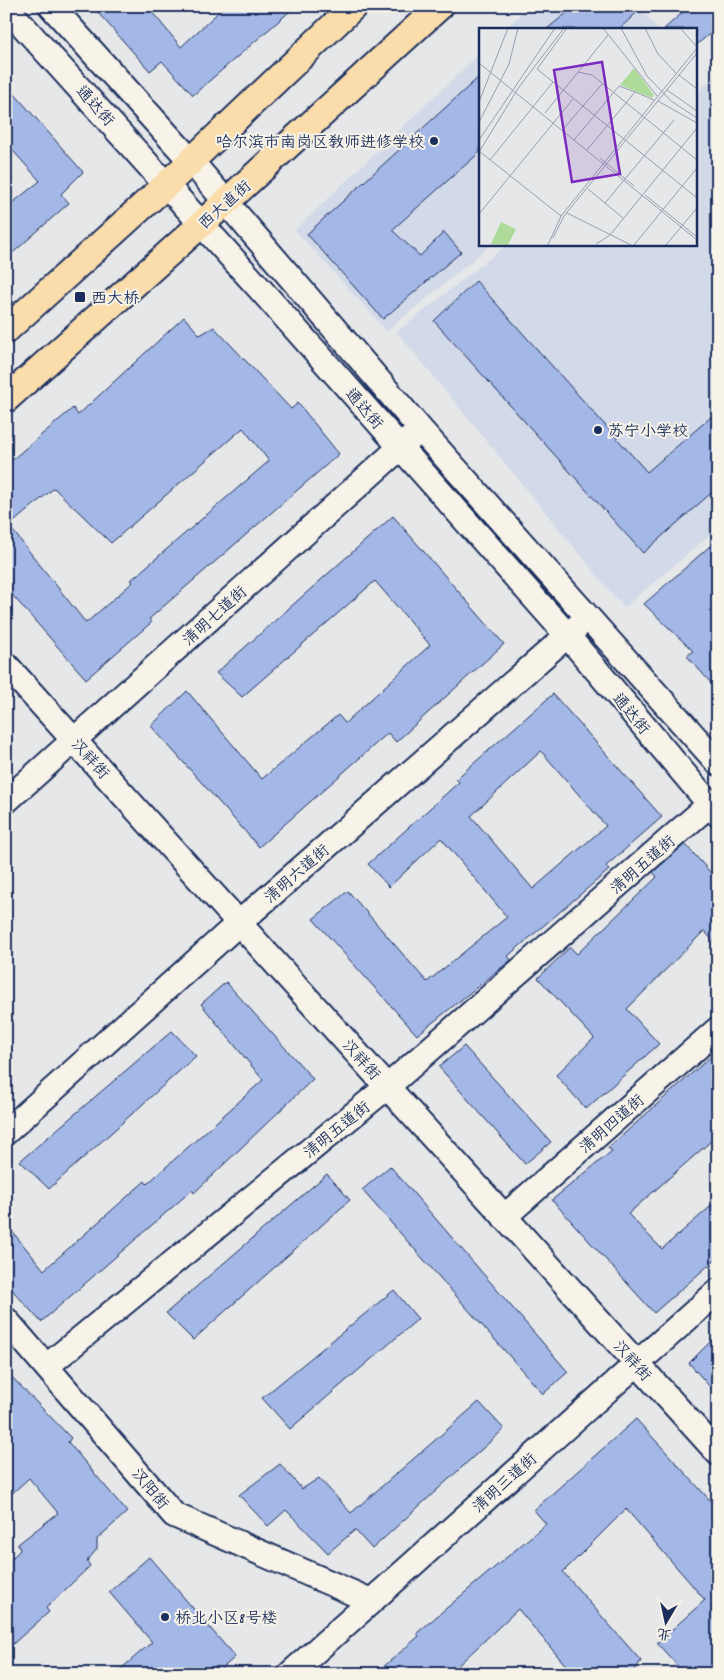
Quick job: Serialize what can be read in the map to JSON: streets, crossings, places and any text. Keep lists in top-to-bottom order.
{
  "streets": {
    "main road": ["西大直街"],
    "street": [
      "通达街",
      "清明七道街",
      "汉祥街",
      "清明五道街",
      "清明六道街",
      "清明四道街",
      "清明三道街",
      "汉阳街"
    ]
  },
  "crossings": [
    ["通达街", "西大直街"],
    ["通达街", "清明七道街"],
    ["通达街", "清明五道街"],
    ["通达街", "清明六道街"],
    ["清明七道街", "汉祥街"],
    ["汉祥街", "清明五道街"],
    ["汉祥街", "清明六道街"],
    ["汉祥街", "清明四道街"],
    ["汉祥街", "清明三道街"],
    ["清明五道街", "汉阳街"],
    ["清明三道街", "汉阳街"]
  ],
  "places": {
    "other": ["哈尔滨市南岗区教师进修学校", "苏宁小学校", "桥北小区8号楼"],
    "transit": ["西大桥"]
  },
  "north": "bottom"
}
